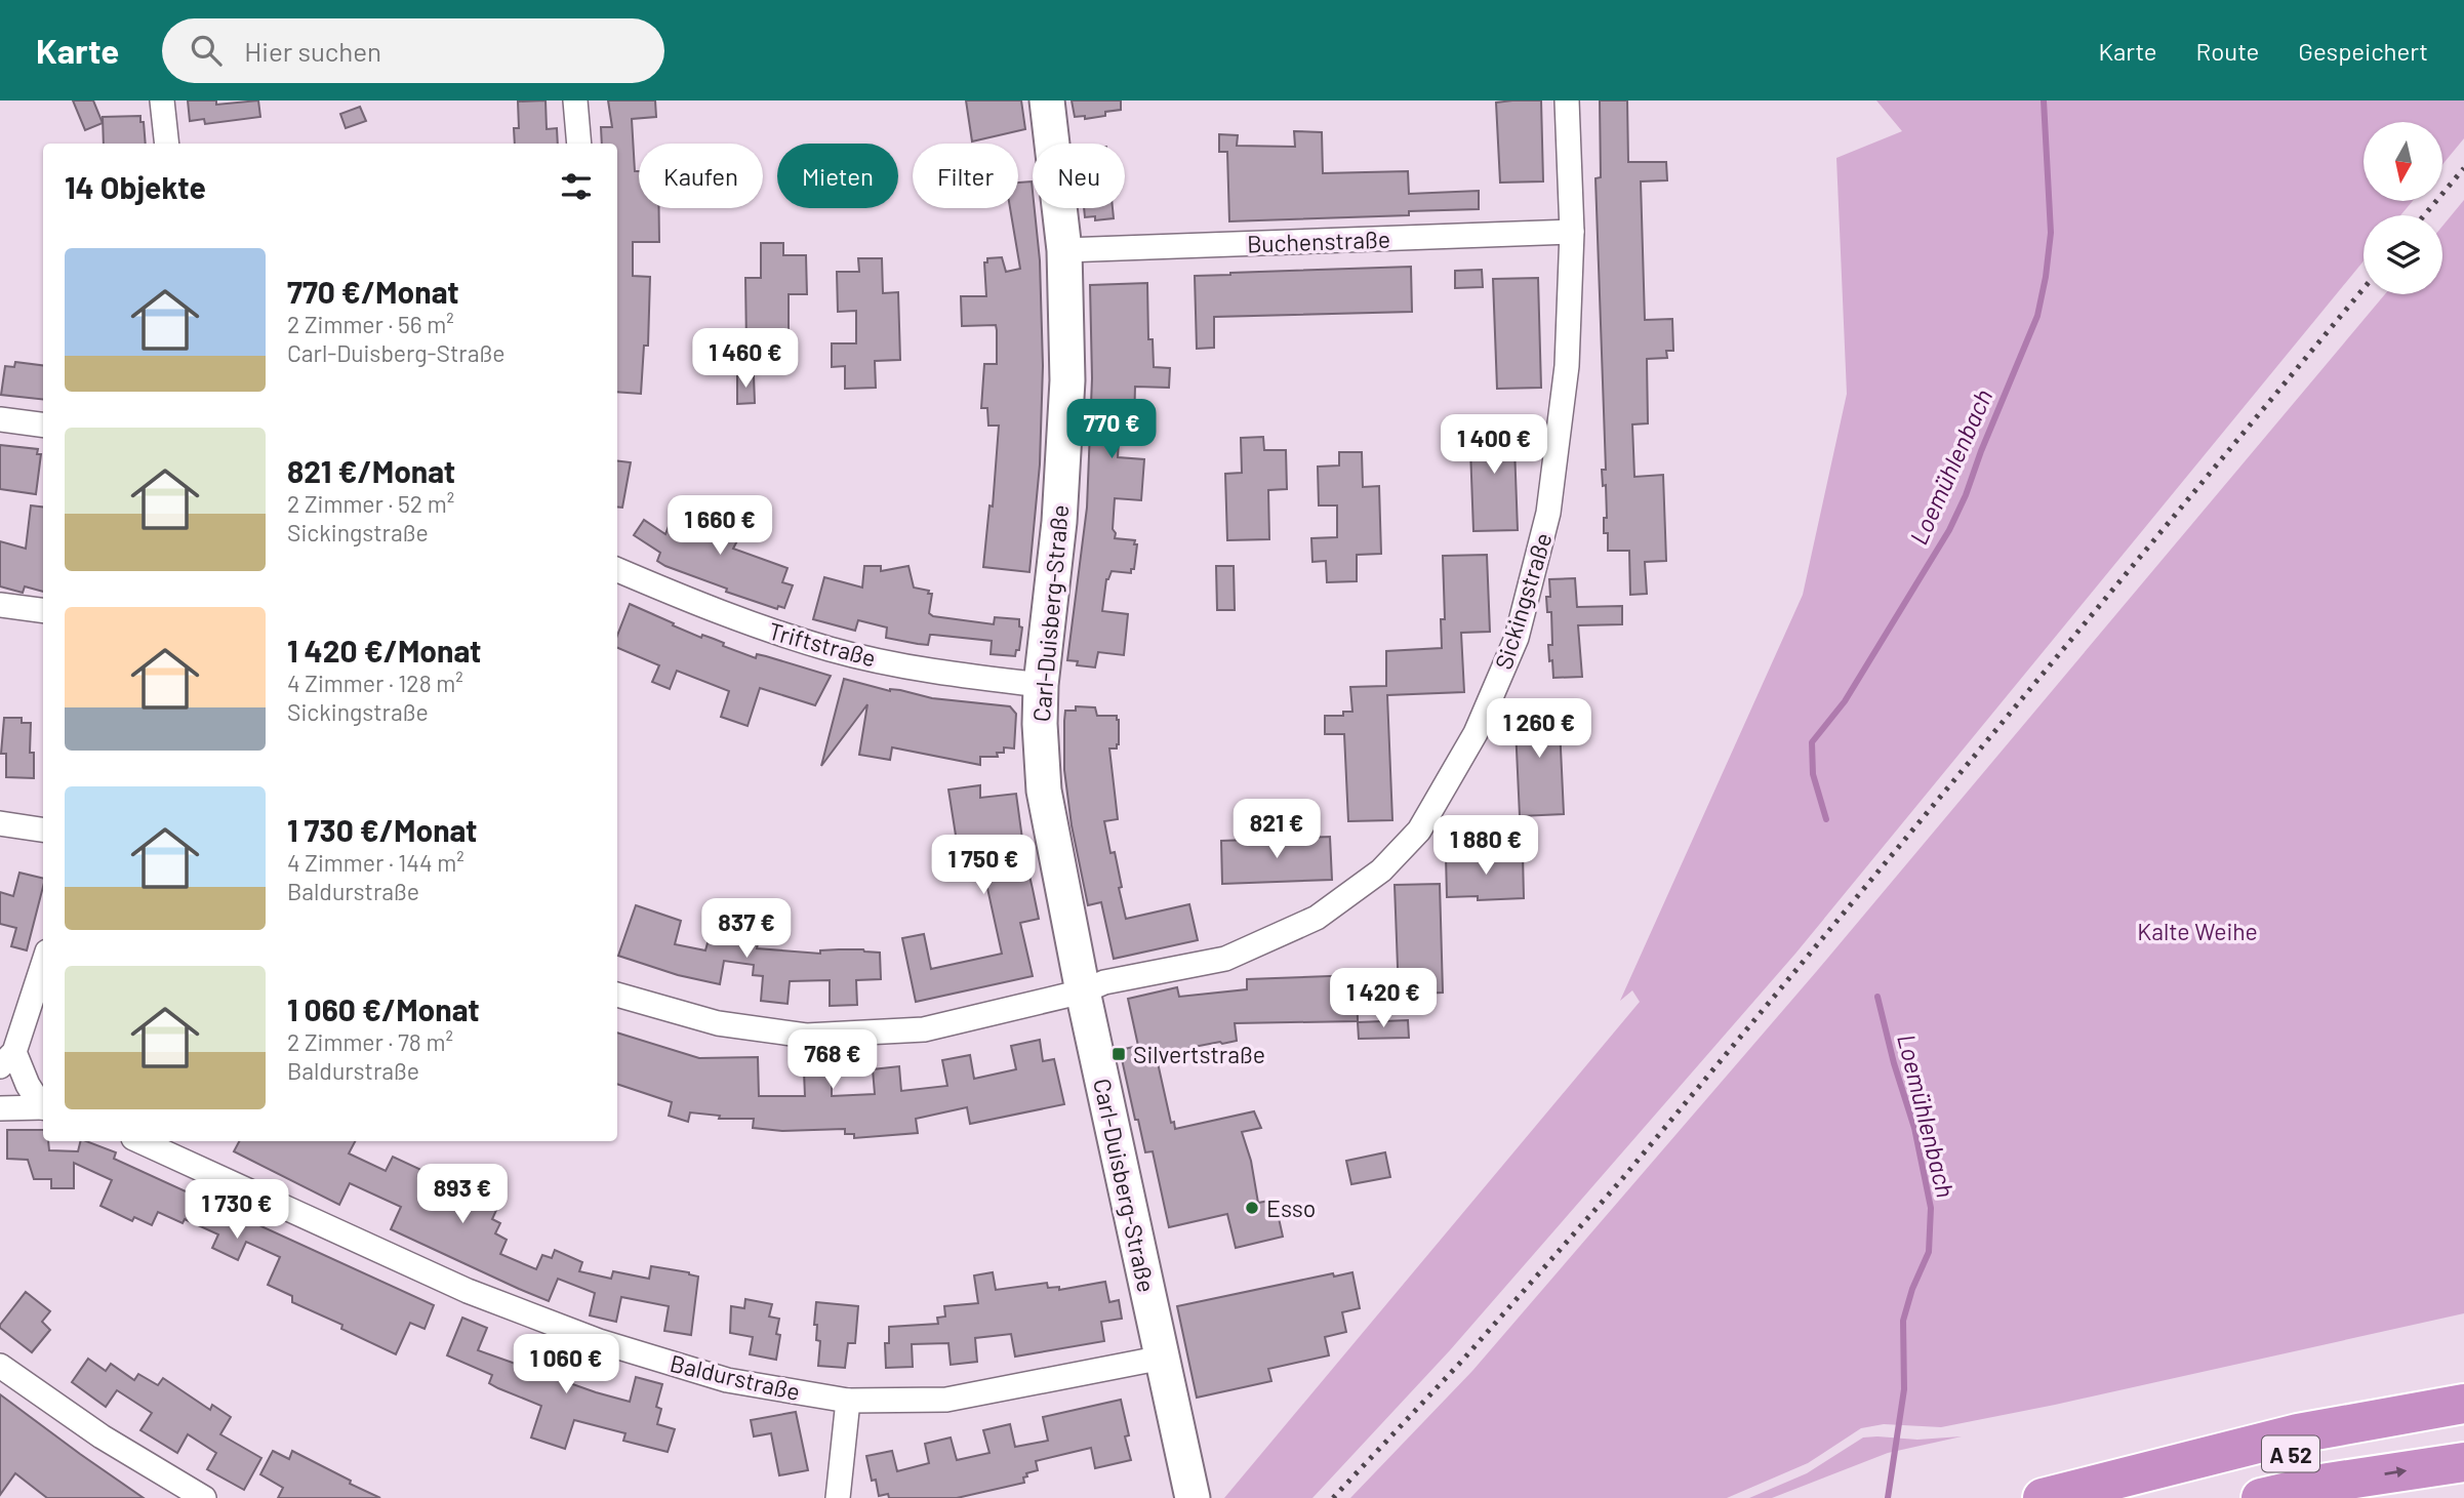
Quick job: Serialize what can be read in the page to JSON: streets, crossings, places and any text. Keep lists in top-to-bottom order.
{
  "streets": {
    "highway": ["A 52"],
    "main road": ["Carl-Duisberg-Straße"],
    "street": [
      "Buchenstraße",
      "Sickingstraße",
      "Triftstraße",
      "Baldurstraße"
    ]
  },
  "crossings": [
    ["Buchenstraße", "Sickingstraße"],
    ["Buchenstraße", "Carl-Duisberg-Straße"],
    ["Sickingstraße", "Carl-Duisberg-Straße"],
    ["Carl-Duisberg-Straße", "Triftstraße"],
    ["Carl-Duisberg-Straße", "Baldurstraße"]
  ],
  "water": ["Loemühlenbach"],
  "parks": ["Kalte Weihe"],
  "places": {
    "transit": ["Silvertstraße"],
    "other": ["Esso"]
  },
  "north": "bottom",
  "page": {
    "header": "Karte",
    "search": "Hier suchen",
    "nav": ["Karte", "Route", "Gespeichert"],
    "chip": [
      "Kaufen",
      "Mieten",
      "Filter",
      "Neu"
    ],
    "heading": "14 Objekte",
    "list": [
      {
        "name": "770 €/Monat",
        "note": "2 Zimmer · 56 m² · Carl-Duisberg-Straße"
      },
      {
        "name": "821 €/Monat",
        "note": "2 Zimmer · 52 m² · Sickingstraße"
      },
      {
        "name": "1 420 €/Monat",
        "note": "4 Zimmer · 128 m² · Sickingstraße"
      },
      {
        "name": "1 730 €/Monat",
        "note": "4 Zimmer · 144 m² · Baldurstraße"
      },
      {
        "name": "1 060 €/Monat",
        "note": "2 Zimmer · 78 m² · Baldurstraße"
      }
    ],
    "price": [
      "1 460 €",
      "770 €",
      "1 400 €",
      "1 660 €",
      "1 260 €",
      "821 €",
      "1 880 €",
      "1 750 €",
      "837 €",
      "1 420 €",
      "768 €",
      "893 €",
      "1 730 €",
      "1 060 €"
    ]
  }
}
